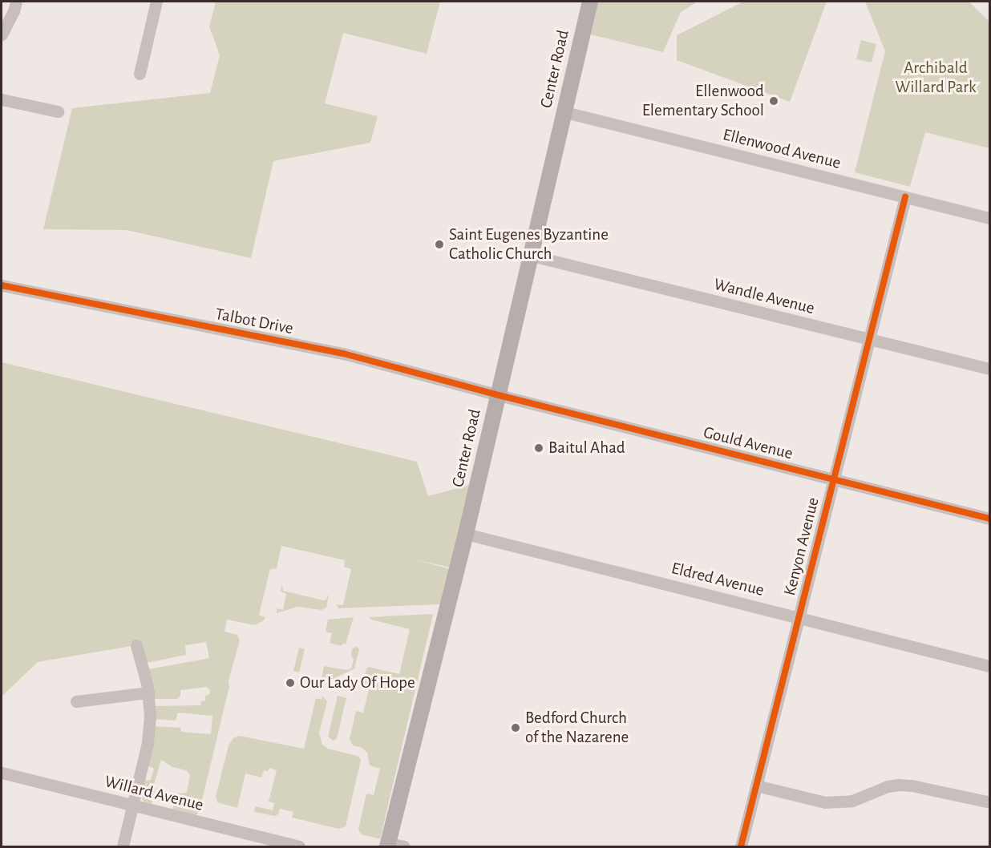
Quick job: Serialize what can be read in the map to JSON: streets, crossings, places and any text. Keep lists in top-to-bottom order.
{
  "streets": {
    "main road": ["Center Road"],
    "street": [
      "Ellenwood Avenue",
      "Wandle Avenue",
      "Talbot Drive",
      "Gould Avenue",
      "Kenyon Avenue",
      "Eldred Avenue",
      "Willard Avenue"
    ]
  },
  "crossings": [
    ["Center Road", "Ellenwood Avenue"],
    ["Center Road", "Wandle Avenue"],
    ["Center Road", "Talbot Drive"],
    ["Center Road", "Gould Avenue"],
    ["Center Road", "Eldred Avenue"],
    ["Ellenwood Avenue", "Kenyon Avenue"],
    ["Wandle Avenue", "Kenyon Avenue"],
    ["Talbot Drive", "Gould Avenue"],
    ["Gould Avenue", "Kenyon Avenue"],
    ["Kenyon Avenue", "Eldred Avenue"]
  ],
  "parks": ["Archibald Willard Park"],
  "places": [
    "Ellenwood Elementary School",
    "Saint Eugenes Byzantine Catholic Church",
    "Baitul Ahad",
    "Our Lady Of Hope",
    "Bedford Church of the Nazarene"
  ]
}
